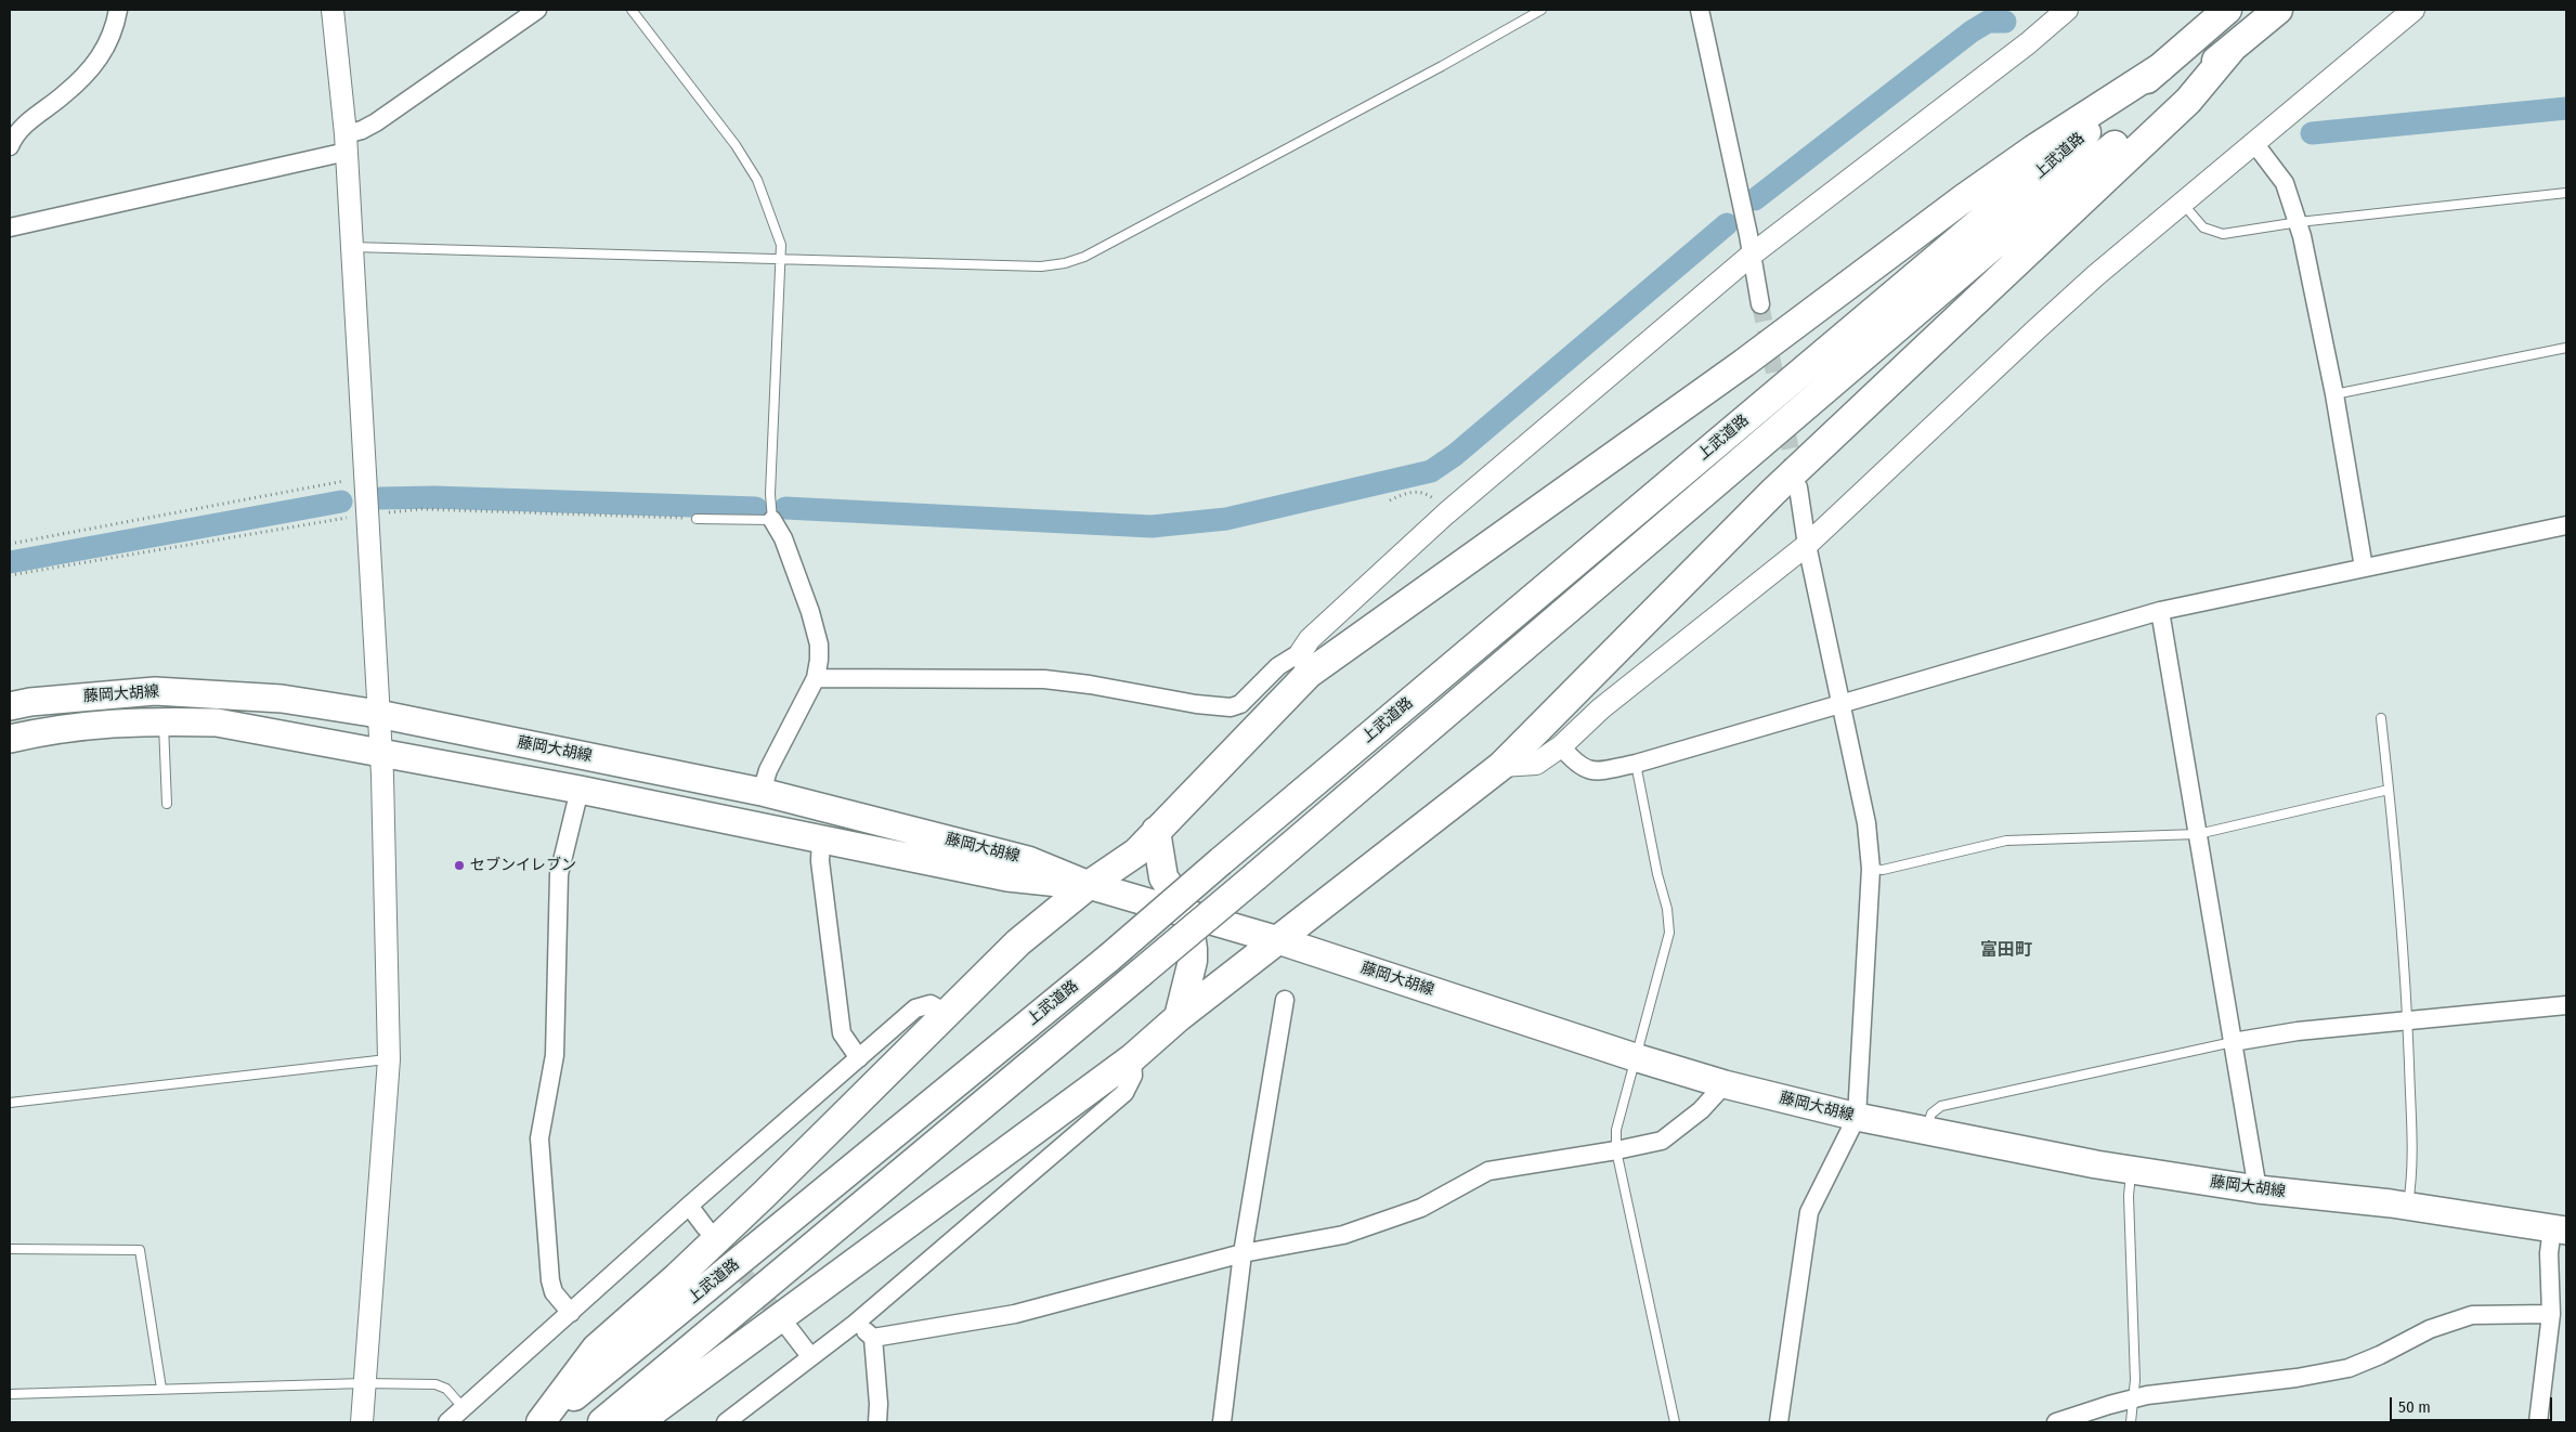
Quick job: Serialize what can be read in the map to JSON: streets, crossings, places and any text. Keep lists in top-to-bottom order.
{
  "streets": {
    "highway": ["上武道路"],
    "main road": ["藤岡大胡線"]
  },
  "districts": ["富田町"],
  "places": ["セブンイレブン"],
  "scale_bar": "50 m"
}
